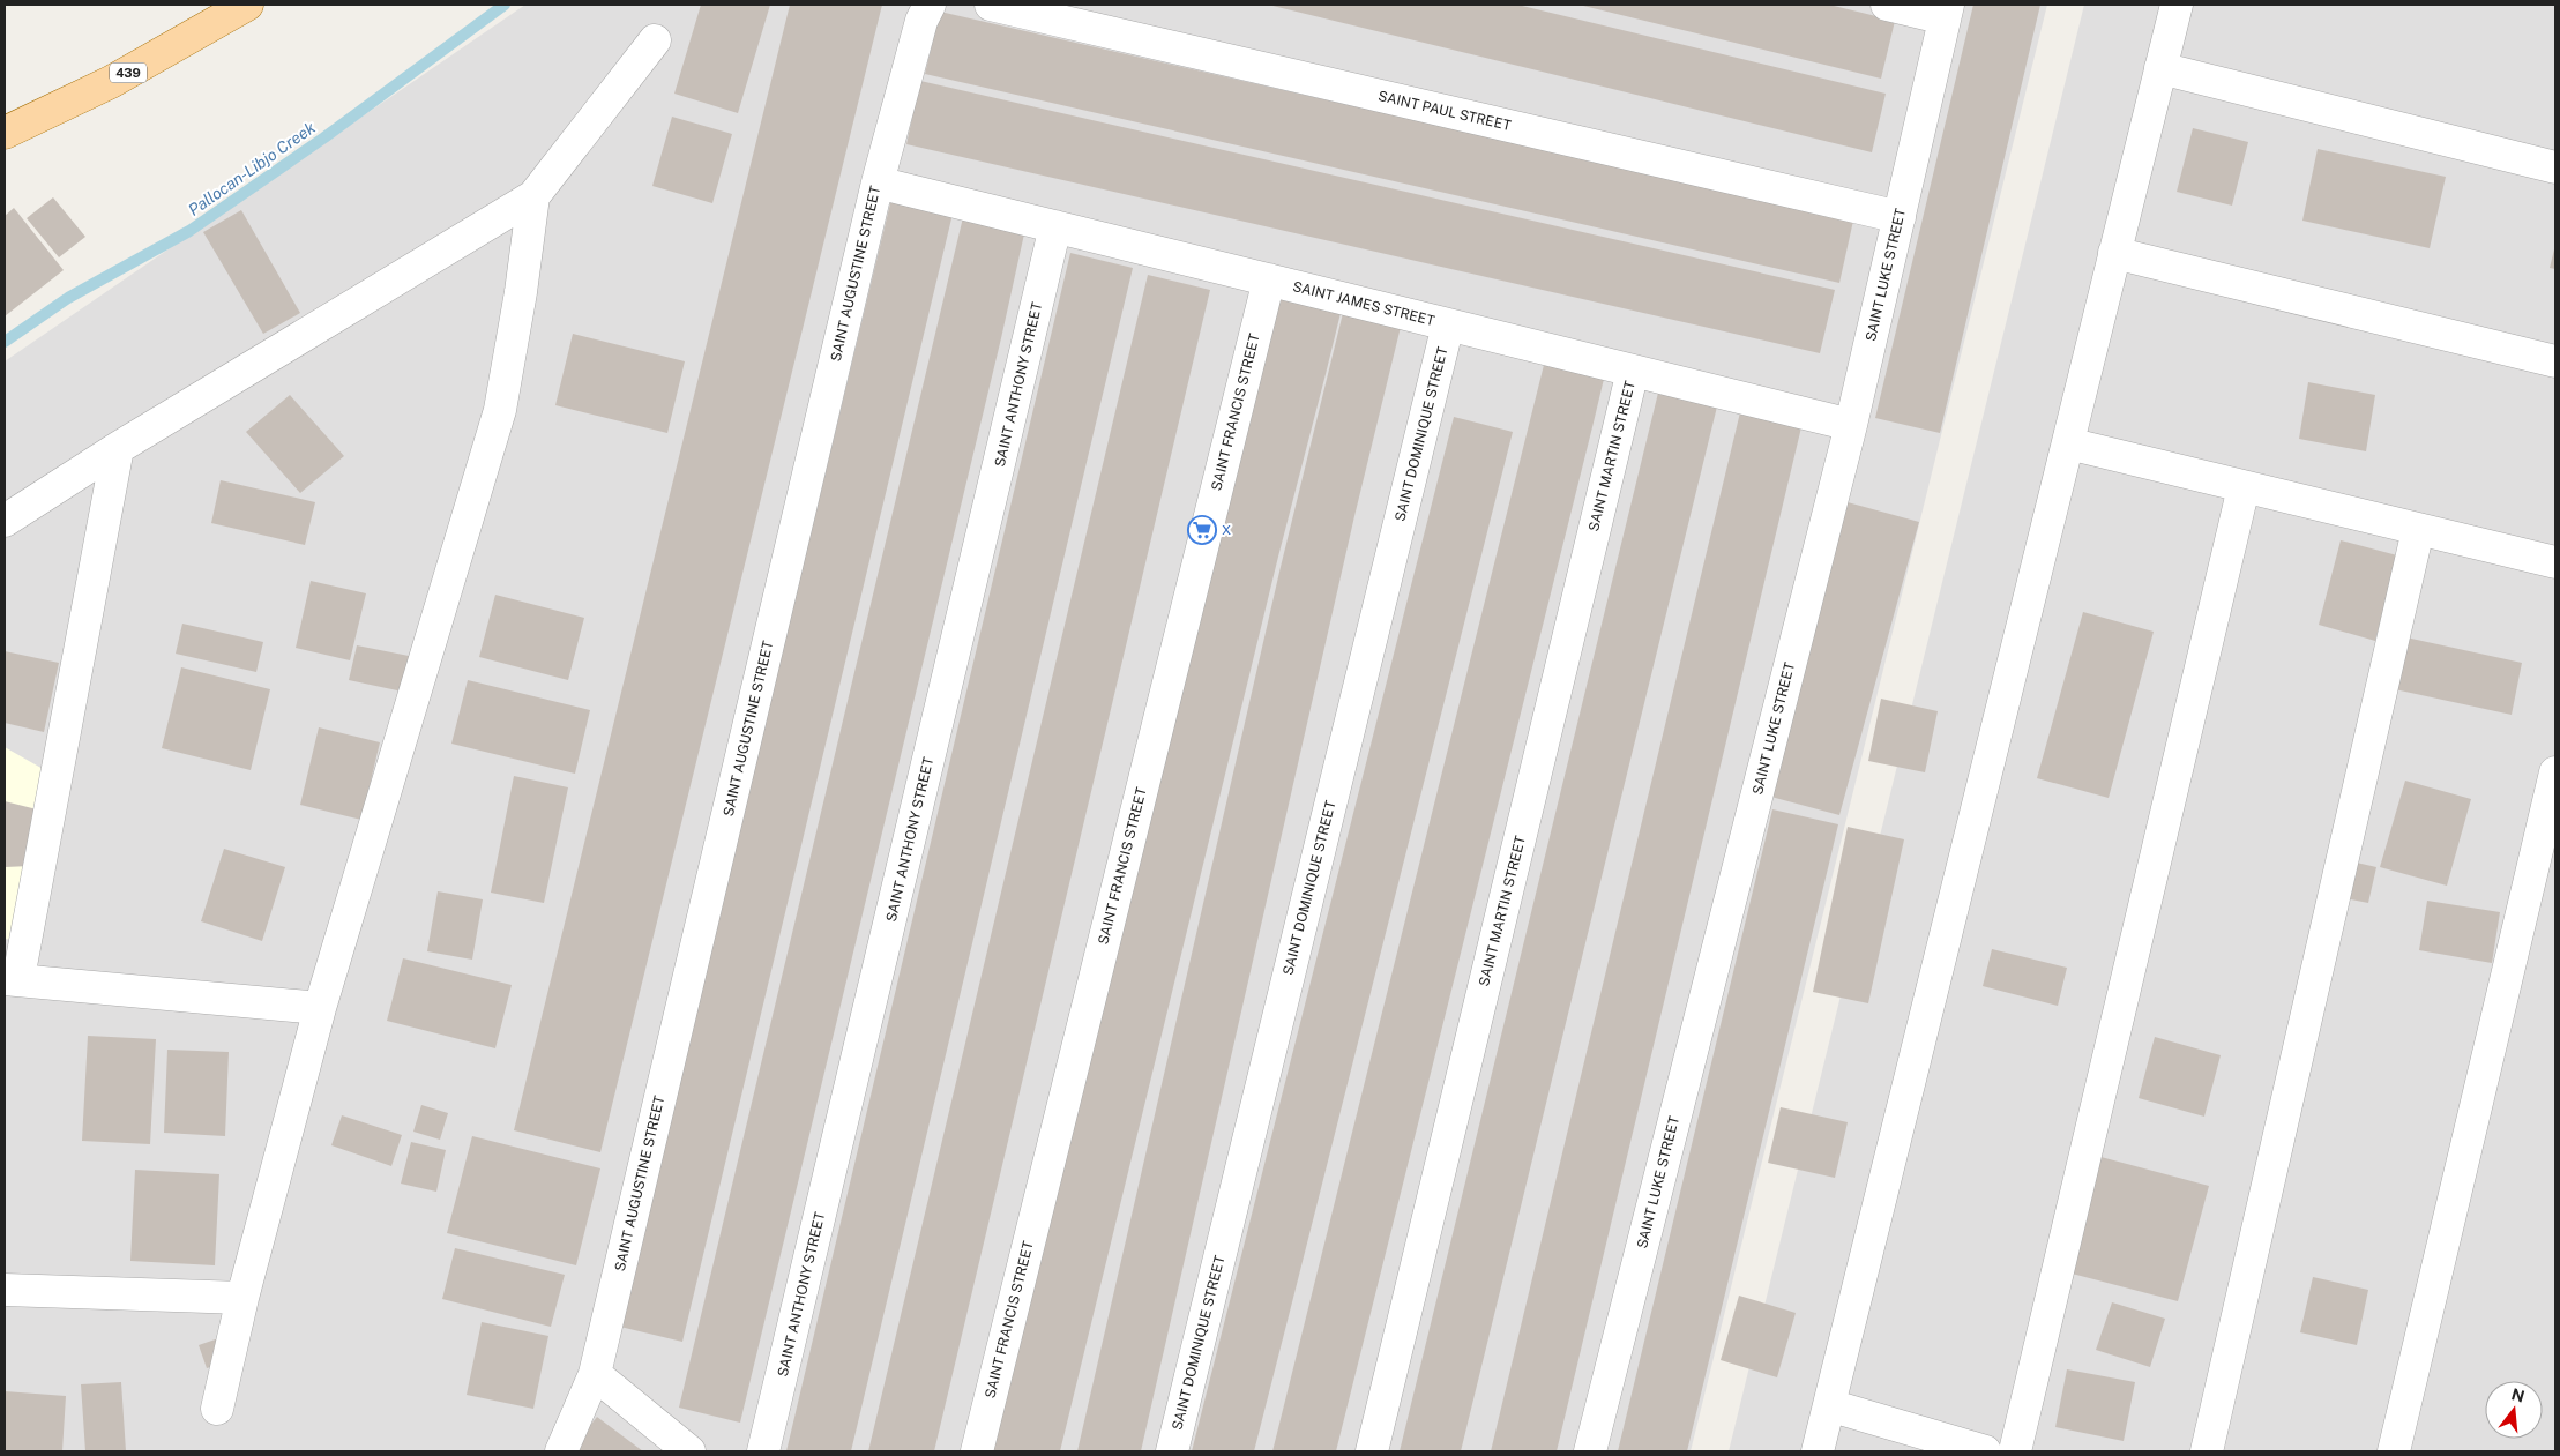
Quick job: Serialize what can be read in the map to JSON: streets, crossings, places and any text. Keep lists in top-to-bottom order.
{
  "streets": {
    "main road": ["439"],
    "street": [
      "SAINT PAUL STREET",
      "SAINT AUGUSTINE STREET",
      "SAINT LUKE STREET",
      "SAINT JAMES STREET",
      "SAINT ANTHONY STREET",
      "SAINT FRANCIS STREET",
      "SAINT DOMINIQUE STREET",
      "SAINT MARTIN STREET"
    ]
  },
  "crossings": [
    ["SAINT PAUL STREET", "SAINT LUKE STREET"],
    ["SAINT AUGUSTINE STREET", "SAINT JAMES STREET"],
    ["SAINT LUKE STREET", "SAINT JAMES STREET"],
    ["SAINT JAMES STREET", "SAINT ANTHONY STREET"],
    ["SAINT JAMES STREET", "SAINT FRANCIS STREET"],
    ["SAINT JAMES STREET", "SAINT DOMINIQUE STREET"],
    ["SAINT JAMES STREET", "SAINT MARTIN STREET"]
  ],
  "water": ["Pallocan-Libjo Creek"],
  "places": {
    "supermarket": ["X"]
  },
  "north": "top"
}
